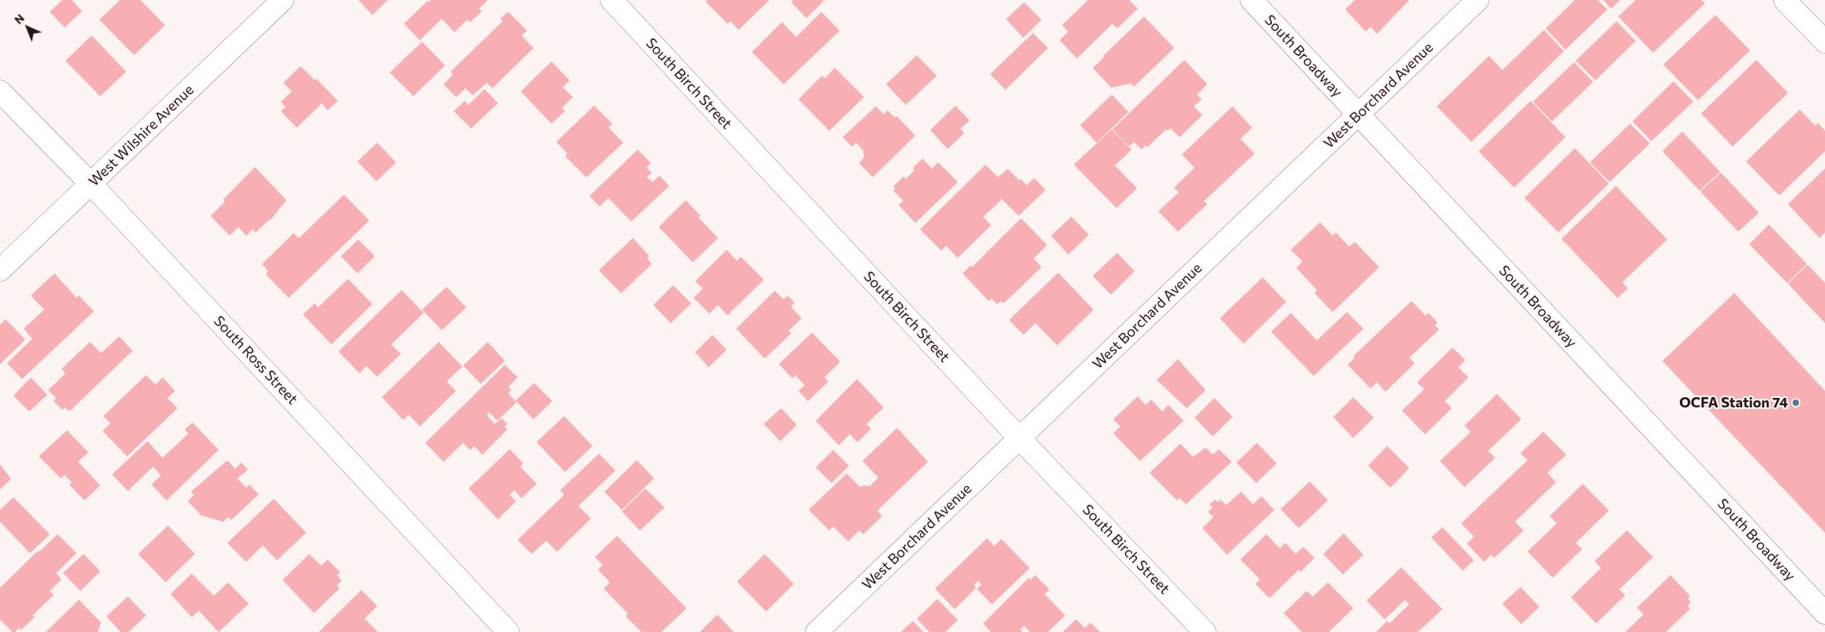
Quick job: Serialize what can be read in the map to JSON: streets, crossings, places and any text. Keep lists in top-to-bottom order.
{
  "streets": {
    "street": [
      "South Broadway",
      "South Birch Street",
      "West Borchard Avenue",
      "West Wilshire Avenue",
      "South Ross Street"
    ]
  },
  "crossings": [
    ["South Broadway", "West Borchard Avenue"],
    ["South Birch Street", "West Borchard Avenue"],
    ["West Wilshire Avenue", "South Ross Street"]
  ],
  "places": ["OCFA Station 74"],
  "north": "top left"
}
